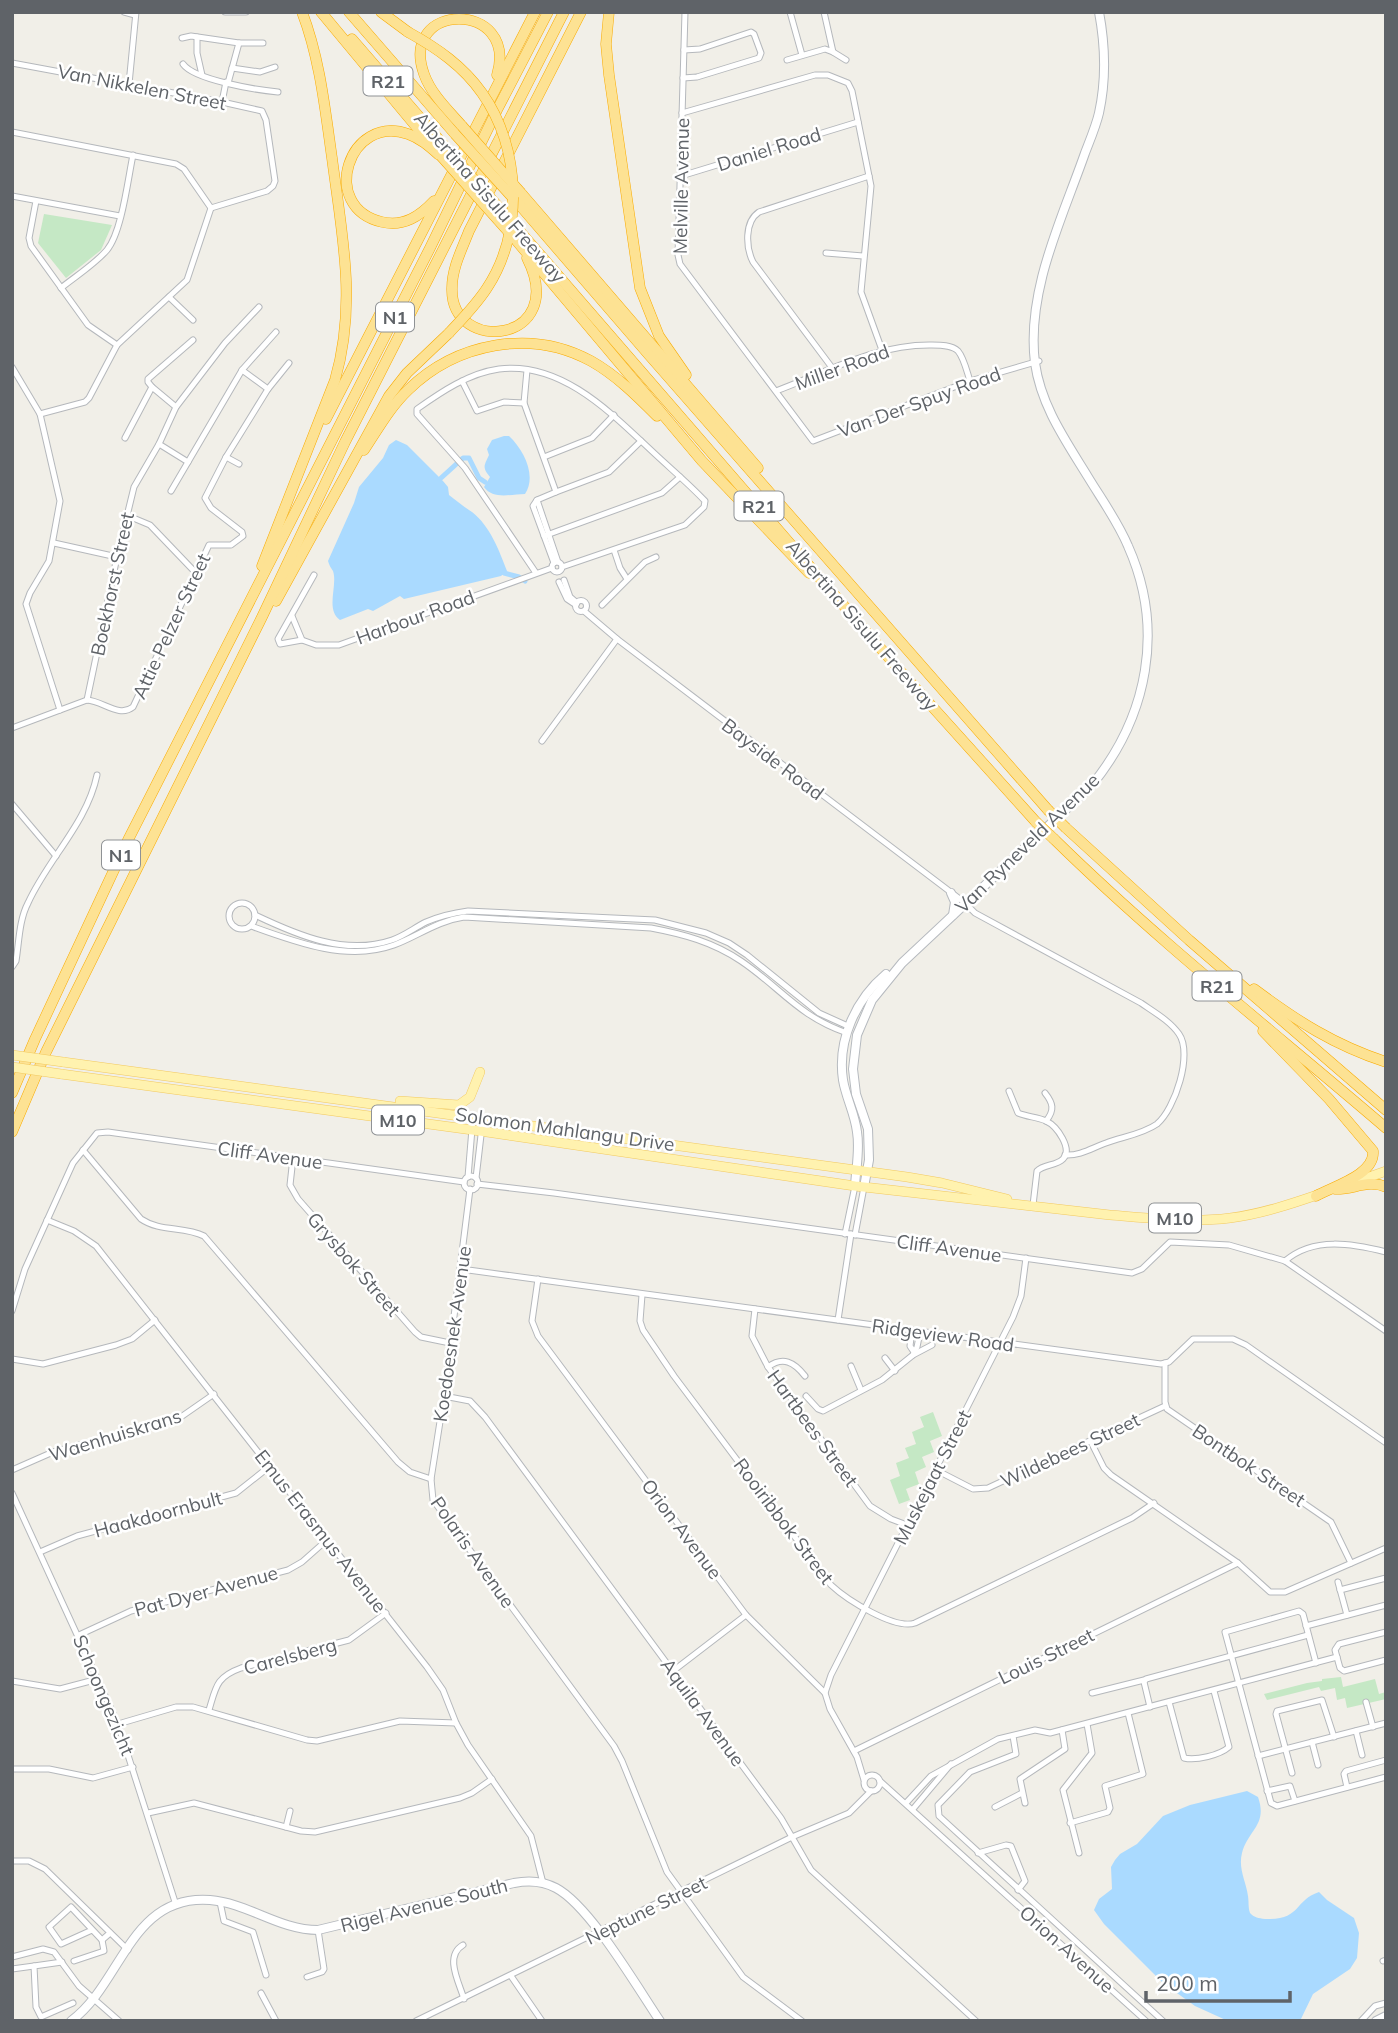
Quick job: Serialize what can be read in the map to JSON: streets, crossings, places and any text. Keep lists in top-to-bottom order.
{
  "streets": {
    "highway": ["R21", "Albertina Sisulu Freeway", "N1"],
    "main road": [
      "Van Ryneveld Avenue",
      "M10",
      "Solomon Mahlangu Drive",
      "Rigel Avenue South"
    ],
    "street": [
      "Van Nikkelen Street",
      "Daniel Road",
      "Melville Avenue",
      "Miller Road",
      "Van Der Spuy Road",
      "Boekhorst Street",
      "Harbour Road",
      "Attie Pelzer Street",
      "Bayside Road",
      "Cliff Avenue",
      "Grysbok Street",
      "Koedoesnek Avenue",
      "Ridgeview Road",
      "Hartbees Street",
      "Waenhuiskrans",
      "Wildebees Street",
      "Bontbok Street",
      "Muskejaat Street",
      "Haakdoornbult",
      "Rooiribbok Street",
      "Orion Avenue",
      "Emus Erasmus Avenue",
      "Polaris Avenue",
      "Pat Dyer Avenue",
      "Carelsberg",
      "Louis Street",
      "Schoongezicht",
      "Aquila Avenue",
      "Neptune Street"
    ]
  },
  "crossings": [
    ["Daniel Road", "Melville Avenue"],
    ["Melville Avenue", "Miller Road"],
    ["Melville Avenue", "Van Der Spuy Road"],
    ["Miller Road", "Van Der Spuy Road"],
    ["Van Der Spuy Road", "Van Ryneveld Avenue"],
    ["Boekhorst Street", "Attie Pelzer Street"],
    ["Harbour Road", "Bayside Road"],
    ["Bayside Road", "Van Ryneveld Avenue"],
    ["Bayside Road", "Solomon Mahlangu Drive"],
    ["Van Ryneveld Avenue", "Solomon Mahlangu Drive"],
    ["Cliff Avenue", "Grysbok Street"],
    ["Cliff Avenue", "Muskejaat Street"],
    ["Cliff Avenue", "Polaris Avenue"],
    ["Grysbok Street", "Koedoesnek Avenue"],
    ["Koedoesnek Avenue", "Ridgeview Road"],
    ["Koedoesnek Avenue", "Polaris Avenue"],
    ["Koedoesnek Avenue", "Aquila Avenue"],
    ["Ridgeview Road", "Hartbees Street"],
    ["Ridgeview Road", "Muskejaat Street"],
    ["Ridgeview Road", "Rooiribbok Street"],
    ["Ridgeview Road", "Orion Avenue"],
    ["Hartbees Street", "Muskejaat Street"],
    ["Waenhuiskrans", "Emus Erasmus Avenue"],
    ["Wildebees Street", "Bontbok Street"],
    ["Wildebees Street", "Muskejaat Street"],
    ["Muskejaat Street", "Rooiribbok Street"],
    ["Muskejaat Street", "Orion Avenue"],
    ["Haakdoornbult", "Emus Erasmus Avenue"],
    ["Haakdoornbult", "Schoongezicht"],
    ["Orion Avenue", "Louis Street"],
    ["Orion Avenue", "Neptune Street"],
    ["Emus Erasmus Avenue", "Pat Dyer Avenue"],
    ["Emus Erasmus Avenue", "Carelsberg"],
    ["Emus Erasmus Avenue", "Rigel Avenue South"],
    ["Polaris Avenue", "Neptune Street"],
    ["Pat Dyer Avenue", "Schoongezicht"],
    ["Schoongezicht", "Rigel Avenue South"],
    ["Aquila Avenue", "Neptune Street"]
  ],
  "scale_bar": "200 m"
}
